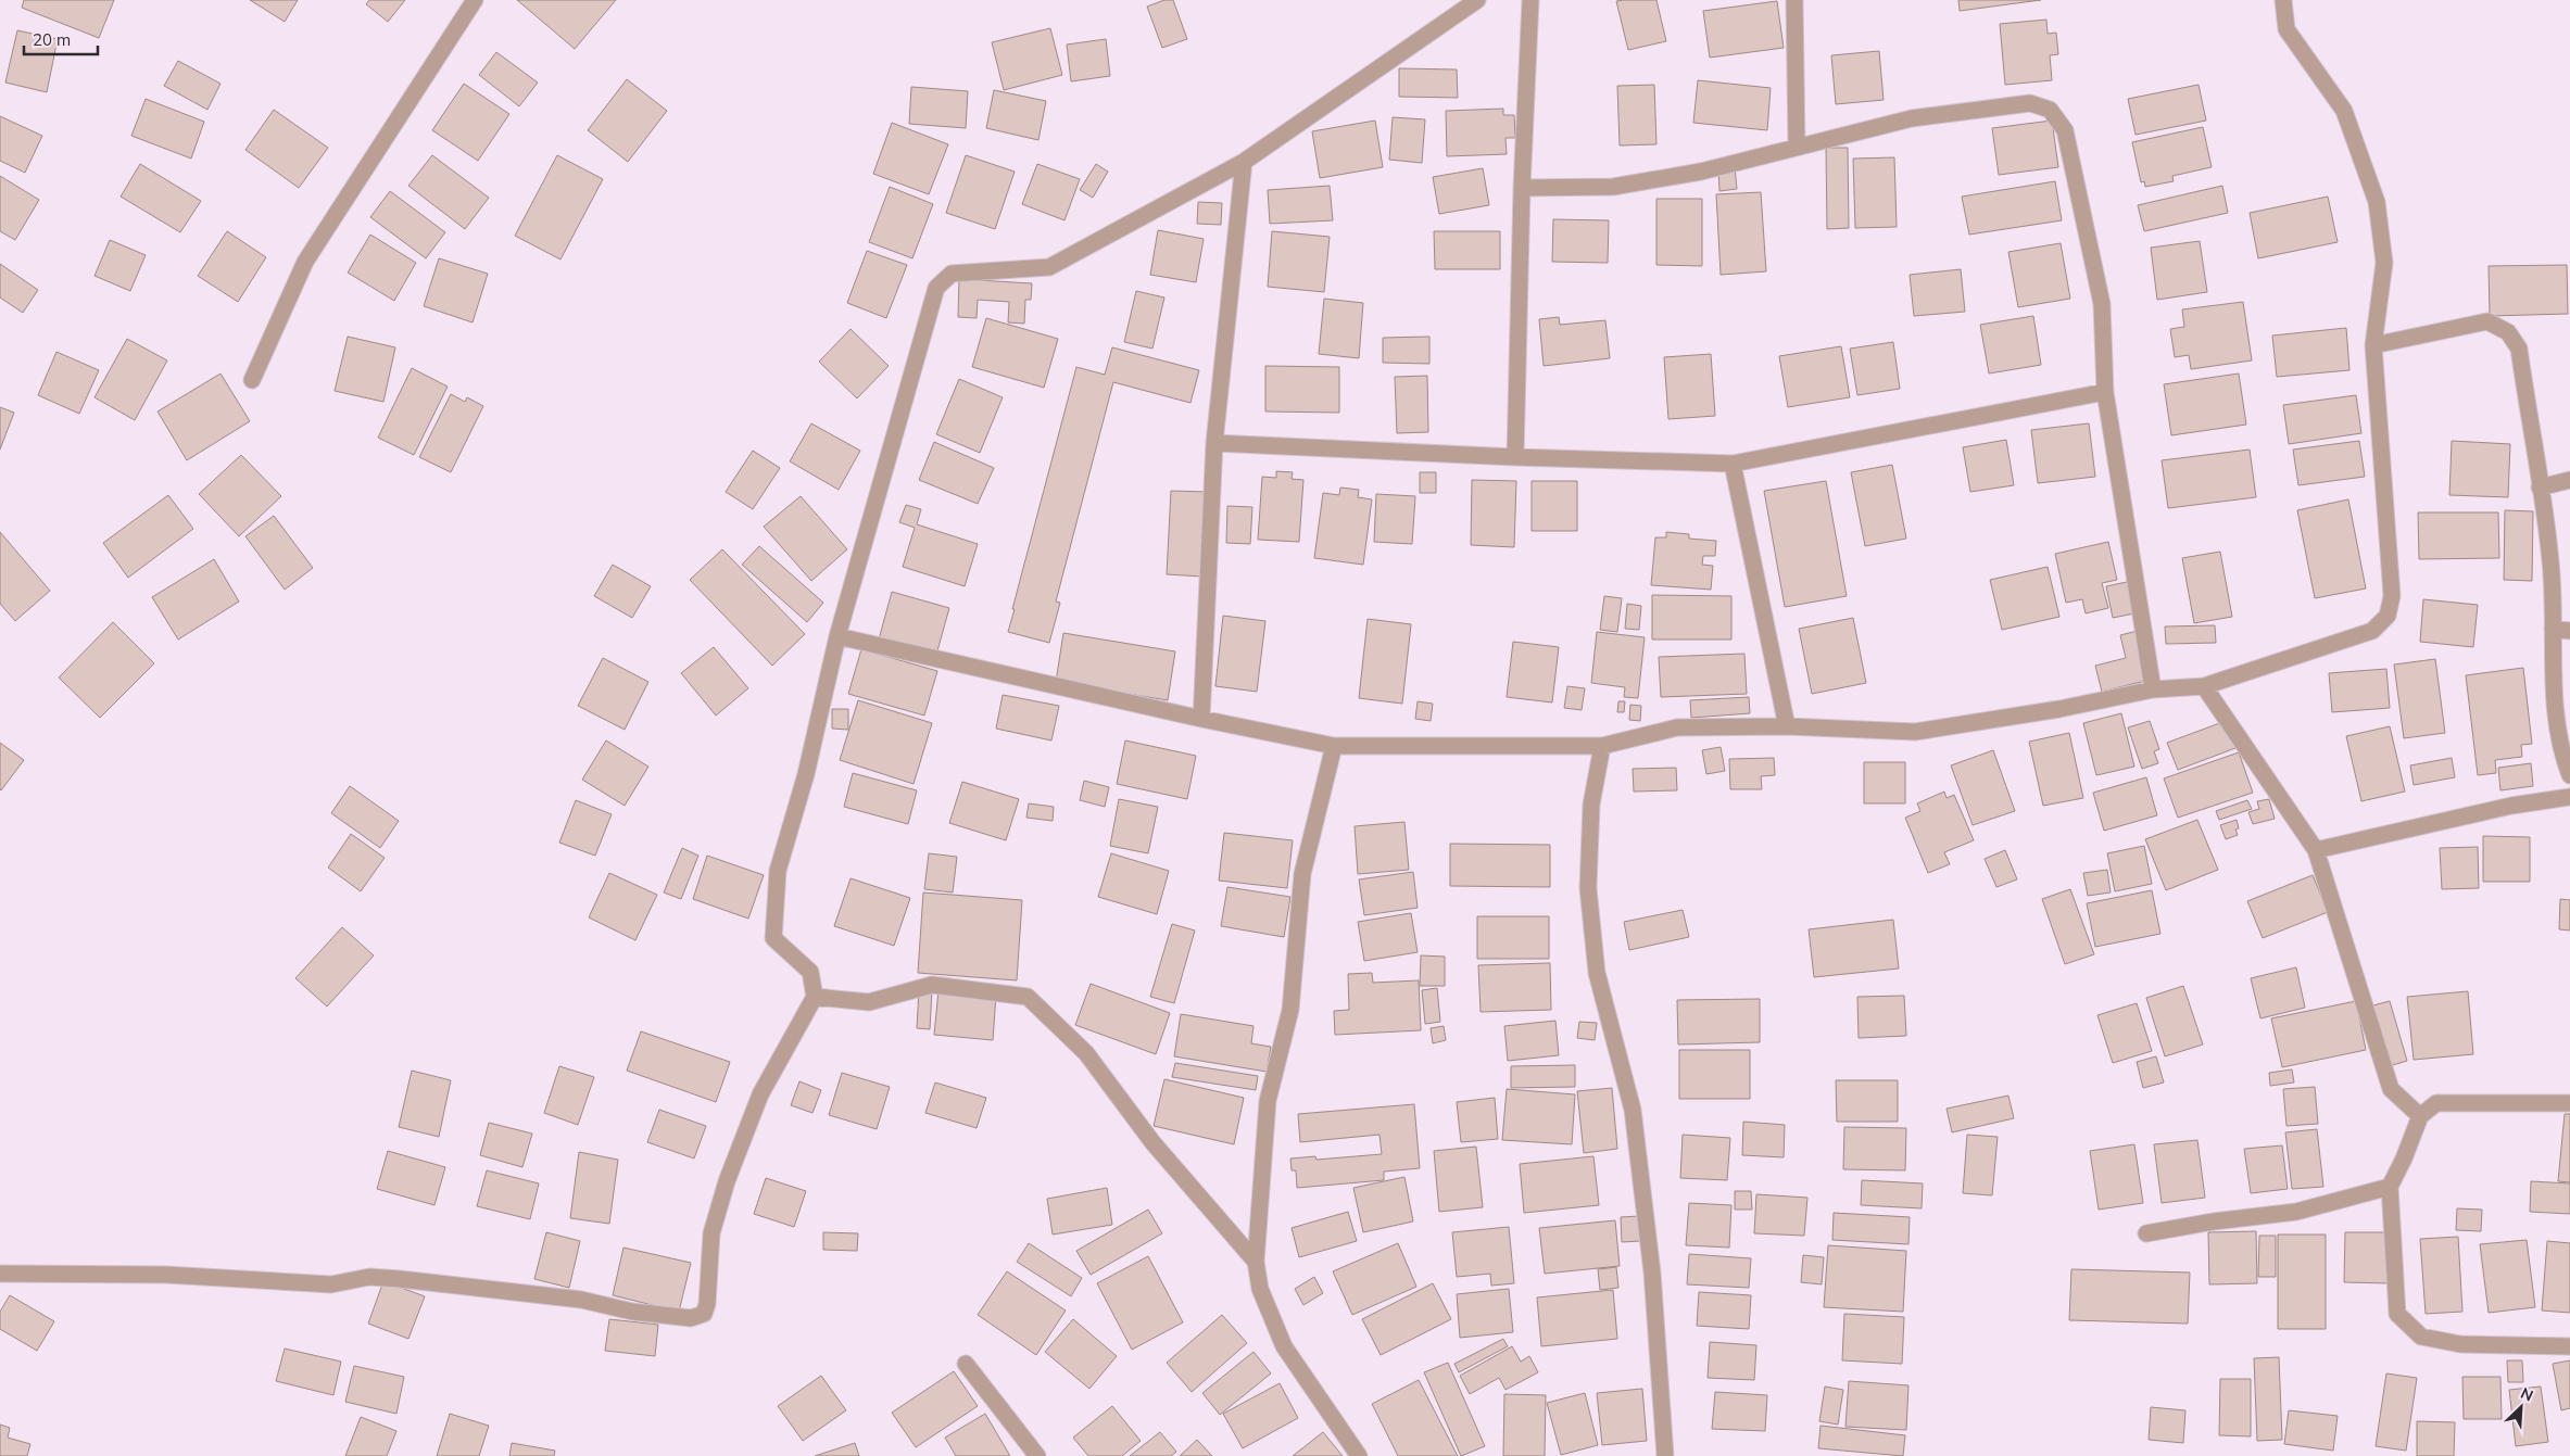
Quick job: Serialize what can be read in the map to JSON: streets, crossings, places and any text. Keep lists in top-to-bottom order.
{
  "scale_bar": "20 m",
  "north": "top right"
}
